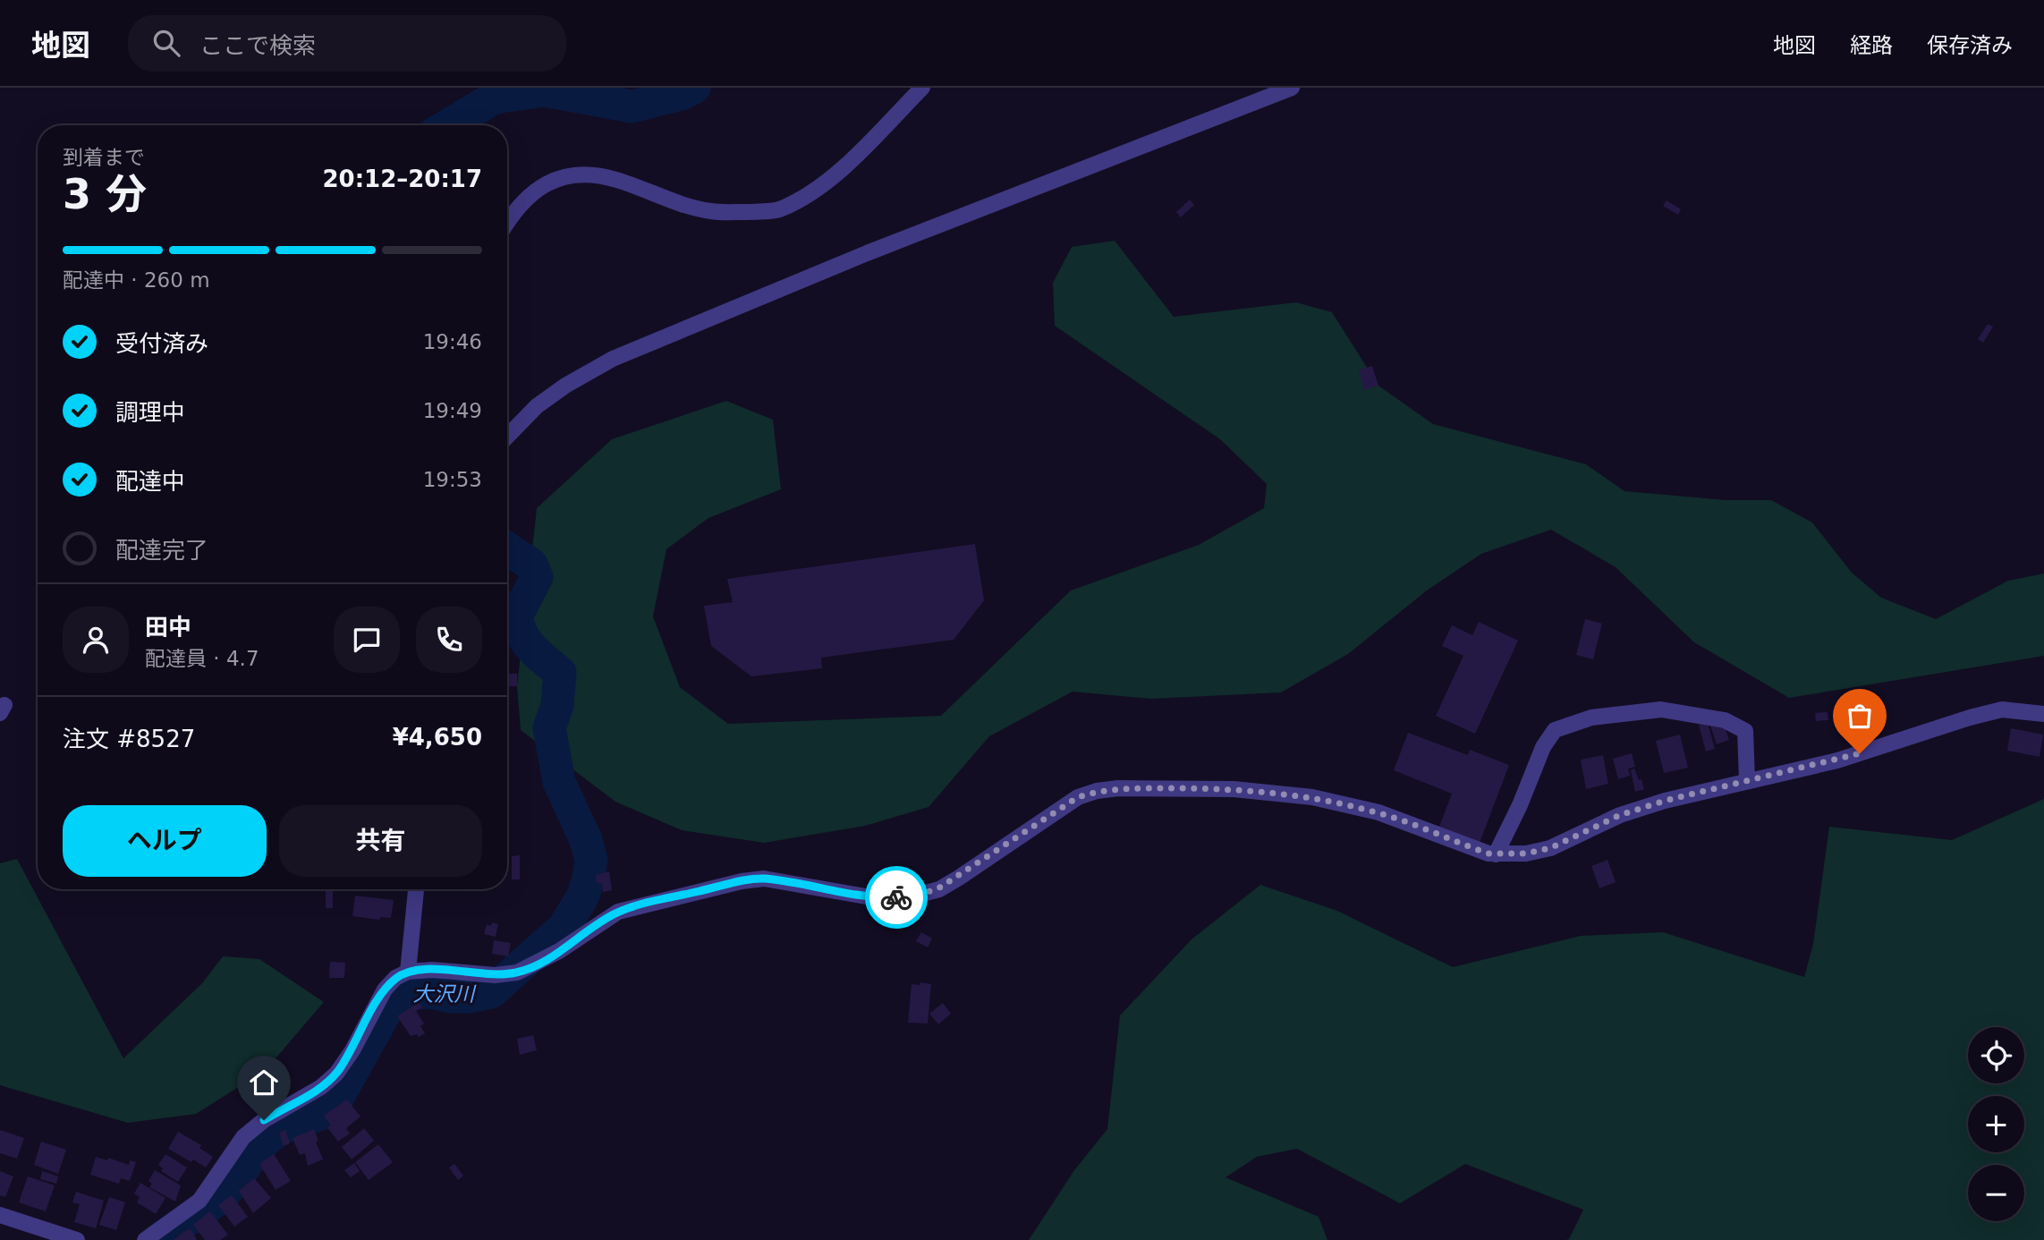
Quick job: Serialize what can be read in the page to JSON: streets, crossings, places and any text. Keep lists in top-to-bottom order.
{
  "water": ["大沢川"],
  "page": {
    "header": "地図",
    "search": "ここで検索",
    "nav": ["地図", "経路", "保存済み"],
    "heading": ["3 分", "到着まで", "20:12–20:17"],
    "panel": [
      "田中",
      "配達員 · 4.7",
      "注文 #8527",
      "¥4,650"
    ],
    "bar": "配達中 · 260 m",
    "list": [
      ["受付済み", "19:46"],
      ["調理中", "19:49"],
      ["配達中", "19:53"],
      "配達完了"
    ],
    "buttons": ["ヘルプ", "共有"],
    "map_buttons": ["+", "−"]
  }
}
